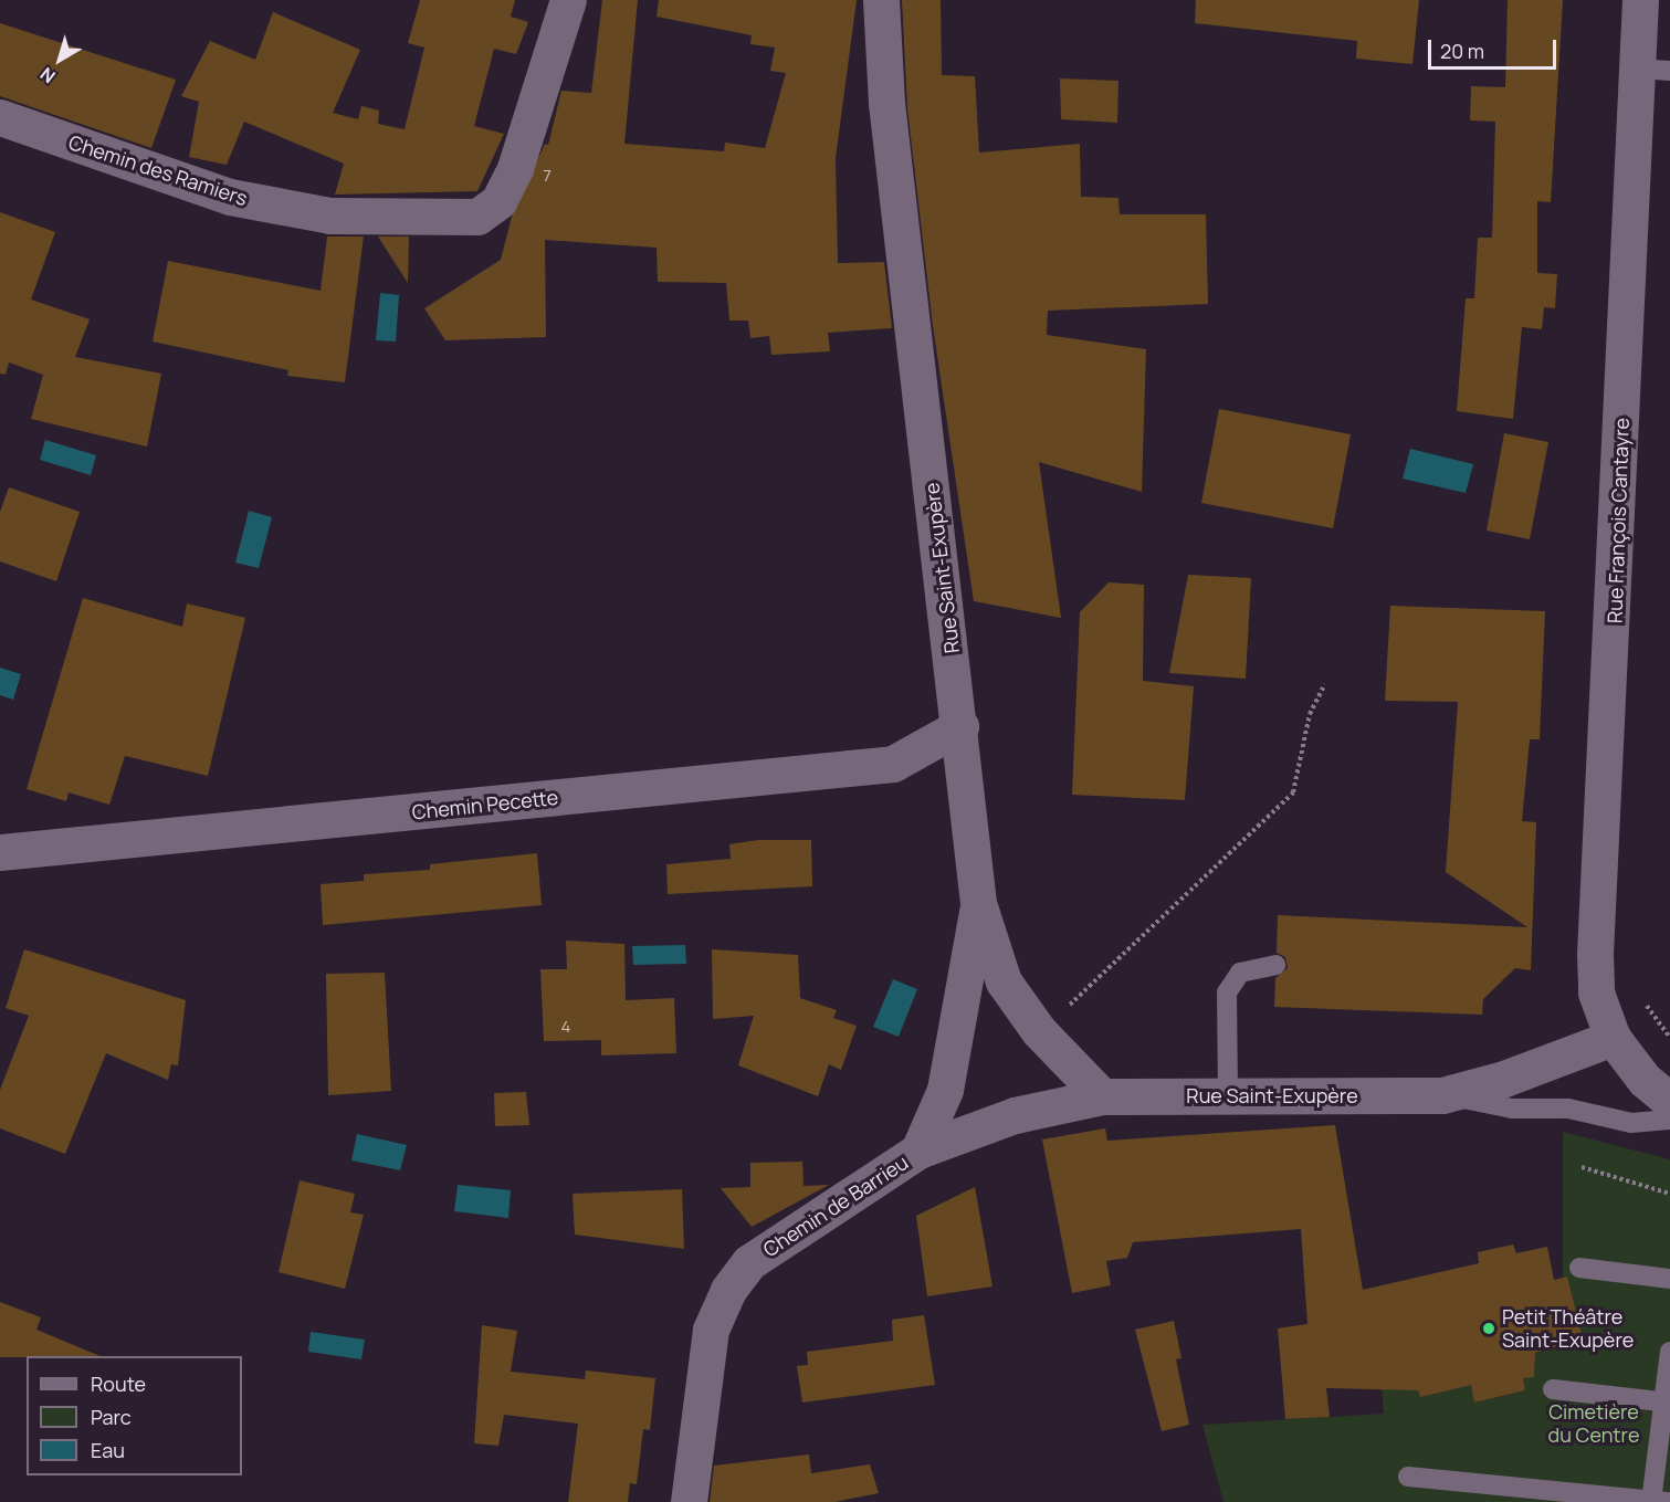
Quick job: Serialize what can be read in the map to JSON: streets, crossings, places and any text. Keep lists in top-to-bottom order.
{
  "streets": {
    "street": [
      "Chemin des Ramiers",
      "Rue François Cantayre",
      "Rue Saint-Exupère",
      "Chemin Pecette",
      "Chemin de Barrieu"
    ]
  },
  "crossings": [
    ["Rue François Cantayre", "Rue Saint-Exupère"],
    ["Rue Saint-Exupère", "Chemin Pecette"],
    ["Rue Saint-Exupère", "Chemin de Barrieu"]
  ],
  "parks": ["Cimetière du Centre"],
  "places": ["Petit Théâtre Saint-Exupère"],
  "house_numbers": ["7", "4"],
  "legend": ["Route", "Parc", "Eau"],
  "scale_bar": "20 m",
  "north": "bottom left"
}
